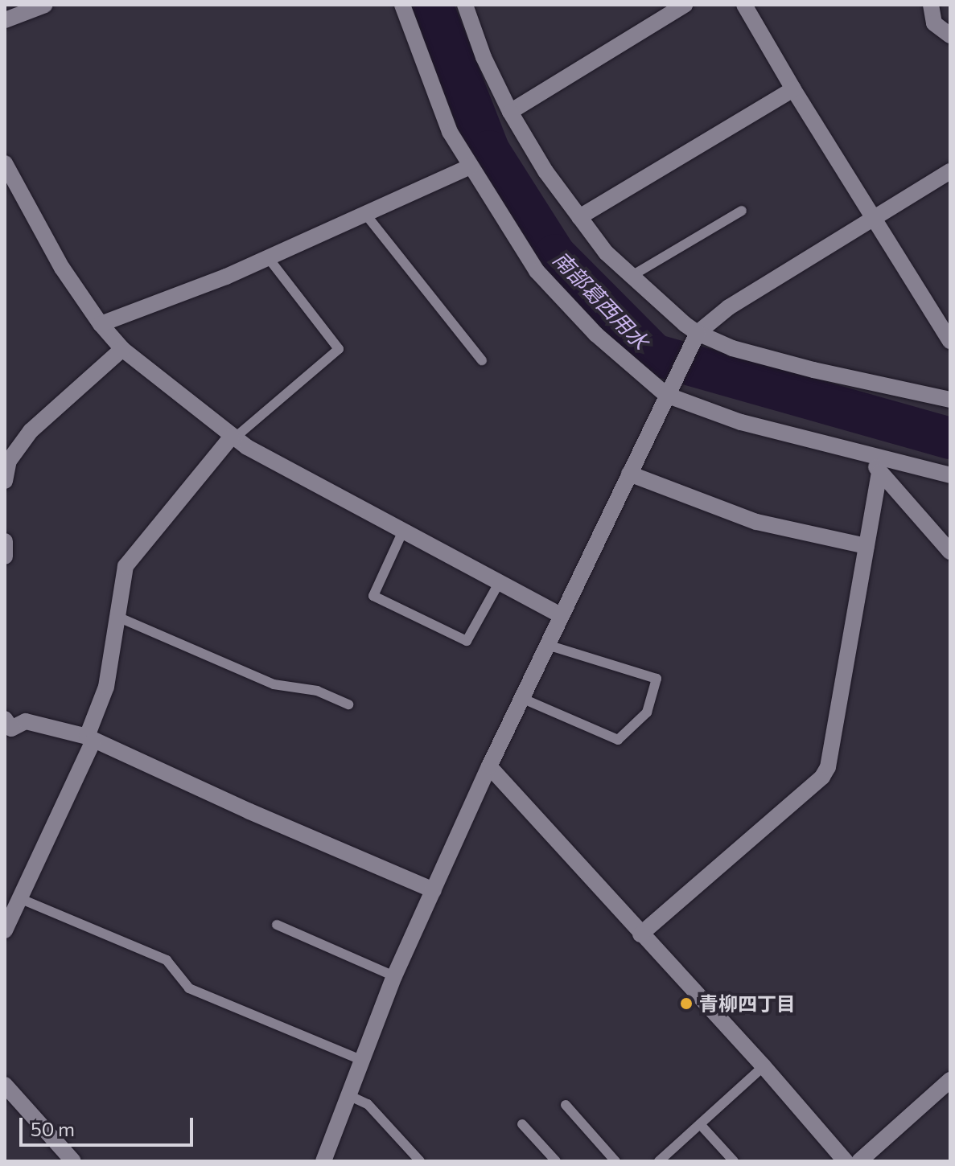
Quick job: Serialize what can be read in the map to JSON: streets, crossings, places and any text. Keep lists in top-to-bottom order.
{
  "water": ["南部葛西用水"],
  "places": ["青柳四丁目"],
  "scale_bar": "50 m"
}
